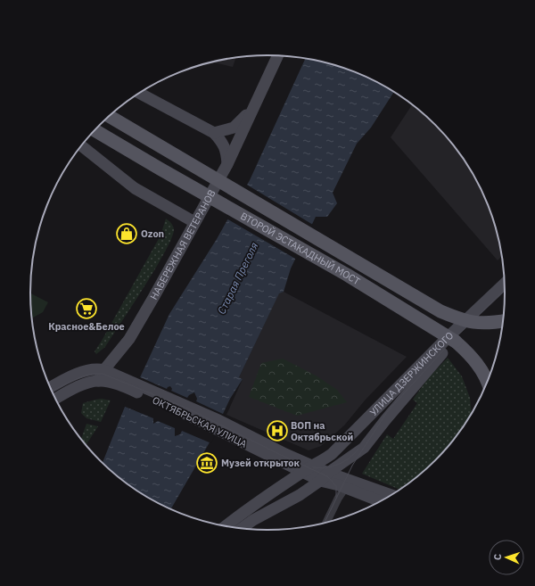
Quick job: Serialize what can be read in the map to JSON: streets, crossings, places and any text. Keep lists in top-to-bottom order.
{
  "streets": {
    "main road": [
      "НАБЕРЕЖНАЯ ВЕТЕРАНОВ",
      "ВТОРОЙ ЭСТАКАДНЫЙ МОСТ",
      "УЛИЦА ДЗЕРЖИНСКОГО",
      "ОКТЯБРЬСКАЯ УЛИЦА"
    ]
  },
  "crossings": [
    ["НАБЕРЕЖНАЯ ВЕТЕРАНОВ", "ОКТЯБРЬСКАЯ УЛИЦА"],
    ["УЛИЦА ДЗЕРЖИНСКОГО", "ОКТЯБРЬСКАЯ УЛИЦА"]
  ],
  "water": ["Старая Преголя"],
  "places": {
    "shop": ["Ozon"],
    "supermarket": ["Красное&Белое"],
    "hospital": ["ВОП на Октябрьской"],
    "museum": ["Музей открыток"]
  },
  "north": "left"
}
